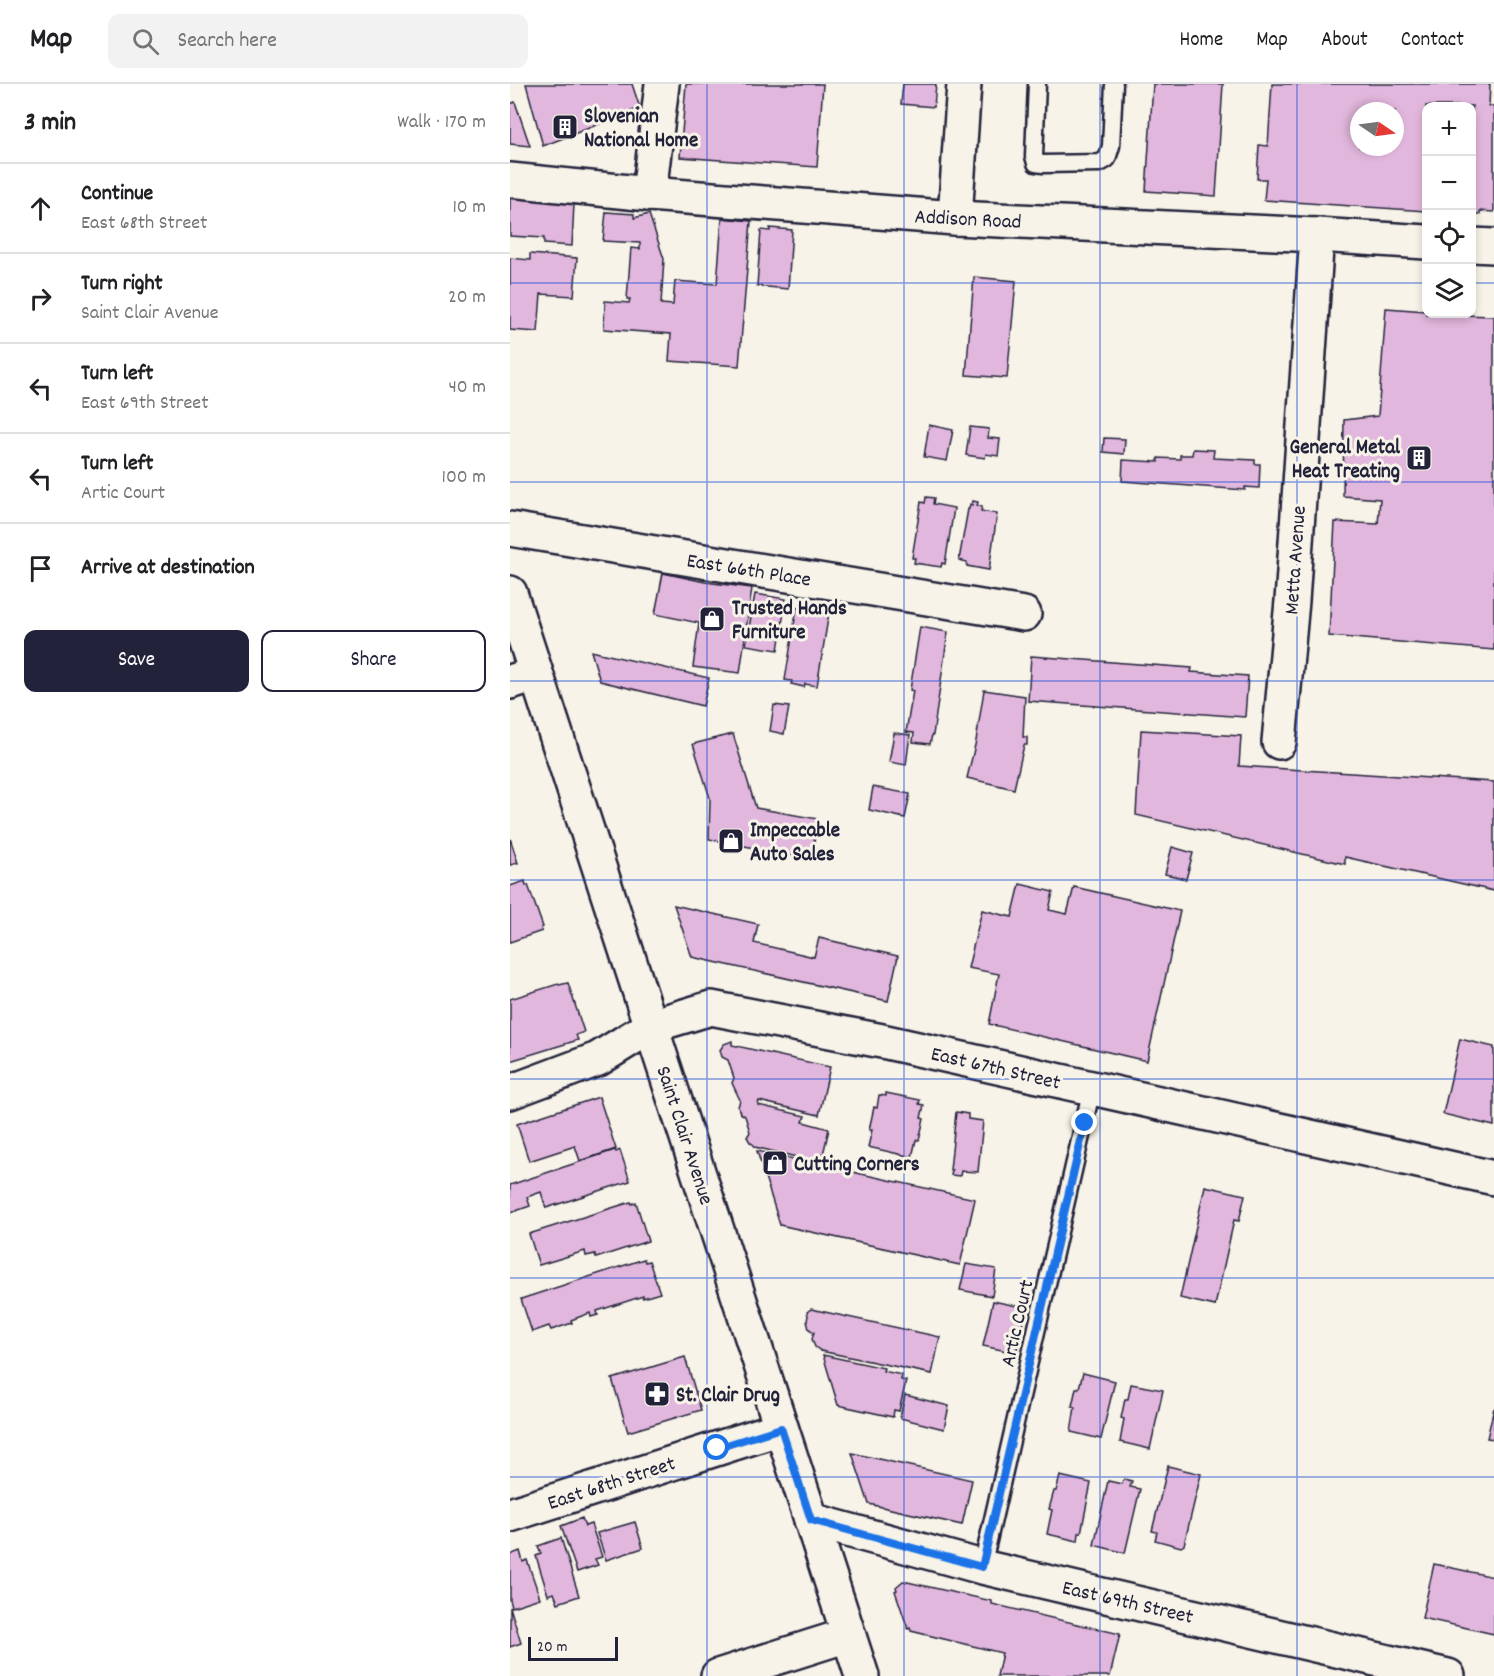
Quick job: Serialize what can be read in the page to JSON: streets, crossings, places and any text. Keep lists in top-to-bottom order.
{
  "streets": {
    "street": [
      "Addison Road",
      "Metta Avenue",
      "East 66th Place",
      "East 67th Street",
      "Saint Clair Avenue",
      "East 68th Street",
      "East 69th Street"
    ],
    "lane": ["Artic Court"]
  },
  "crossings": [
    ["Addison Road", "Metta Avenue"],
    ["East 67th Street", "Saint Clair Avenue"],
    ["East 67th Street", "Artic Court"],
    ["Saint Clair Avenue", "East 68th Street"],
    ["Saint Clair Avenue", "East 69th Street"],
    ["Artic Court", "East 69th Street"]
  ],
  "places": {
    "building": ["Slovenian National Home", "General Metal Heat Treating"],
    "shop": ["Trusted Hands Furniture", "Impeccable Auto Sales", "Cutting Corners"],
    "pharmacy": ["St. Clair Drug"]
  },
  "scale_bar": "20 m",
  "north": "right",
  "page": {
    "header": "Map",
    "search": "Search here",
    "nav": [
      "Home",
      "Map",
      "About",
      "Contact"
    ],
    "heading": ["3 min", "Walk · 170 m"],
    "map_buttons": ["+", "−"],
    "list": [
      ["Continue", "East 68th Street", "10 m"],
      ["Turn right", "Saint Clair Avenue", "20 m"],
      ["Turn left", "East 69th Street", "40 m"],
      ["Turn left", "Artic Court", "100 m"],
      "Arrive at destination"
    ],
    "buttons": ["Save", "Share"],
    "scale": "20 m"
  }
}
